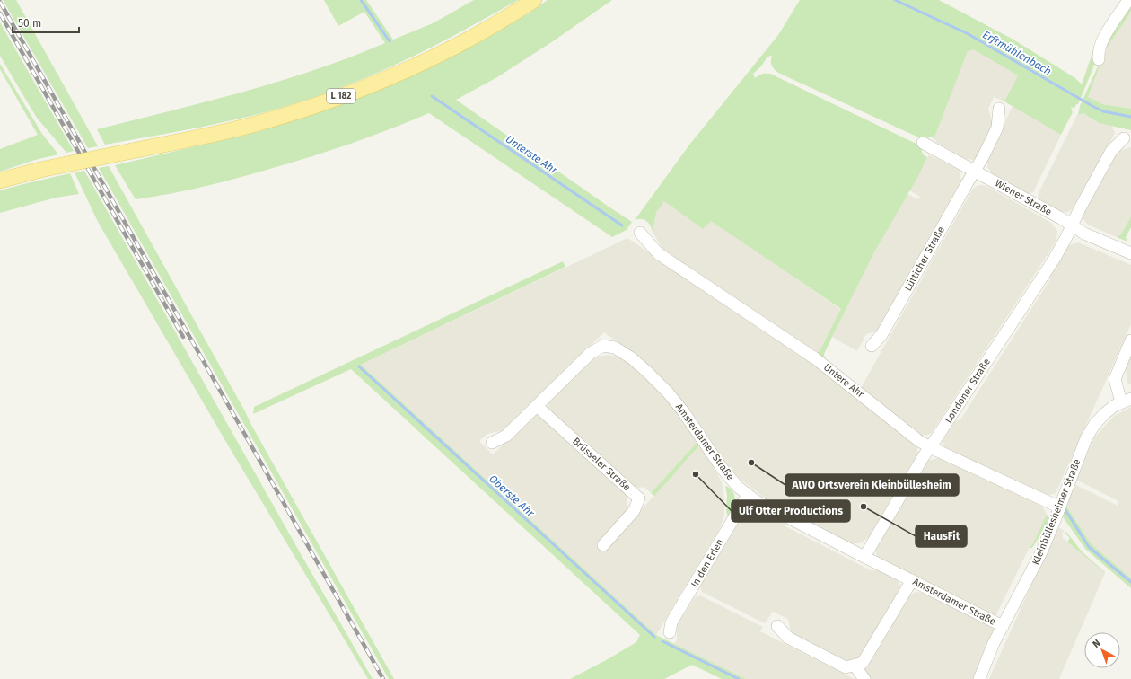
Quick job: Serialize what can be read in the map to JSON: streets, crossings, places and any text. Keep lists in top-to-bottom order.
{
  "streets": {
    "main road": ["L 182"],
    "street": [
      "Wiener Straße",
      "Lütticher Straße",
      "Untere Ahr",
      "Londoner Straße",
      "Amsterdamer Straße",
      "Brüsseler Straße",
      "Kleinbüllesheimer Straße",
      "In den Erlen"
    ]
  },
  "crossings": [
    ["Wiener Straße", "Lütticher Straße"],
    ["Wiener Straße", "Londoner Straße"],
    ["Untere Ahr", "Londoner Straße"],
    ["Untere Ahr", "Kleinbüllesheimer Straße"],
    ["Londoner Straße", "Amsterdamer Straße"],
    ["Amsterdamer Straße", "Brüsseler Straße"],
    ["Amsterdamer Straße", "Kleinbüllesheimer Straße"],
    ["Amsterdamer Straße", "In den Erlen"]
  ],
  "water": ["Erftmühlenbach", "Unterste Ahr", "Oberste Ahr"],
  "places": ["AWO Ortsverein Kleinbüllesheim", "Ulf Otter Productions", "HausFit"],
  "scale_bar": "50 m",
  "north": "top left"
}
